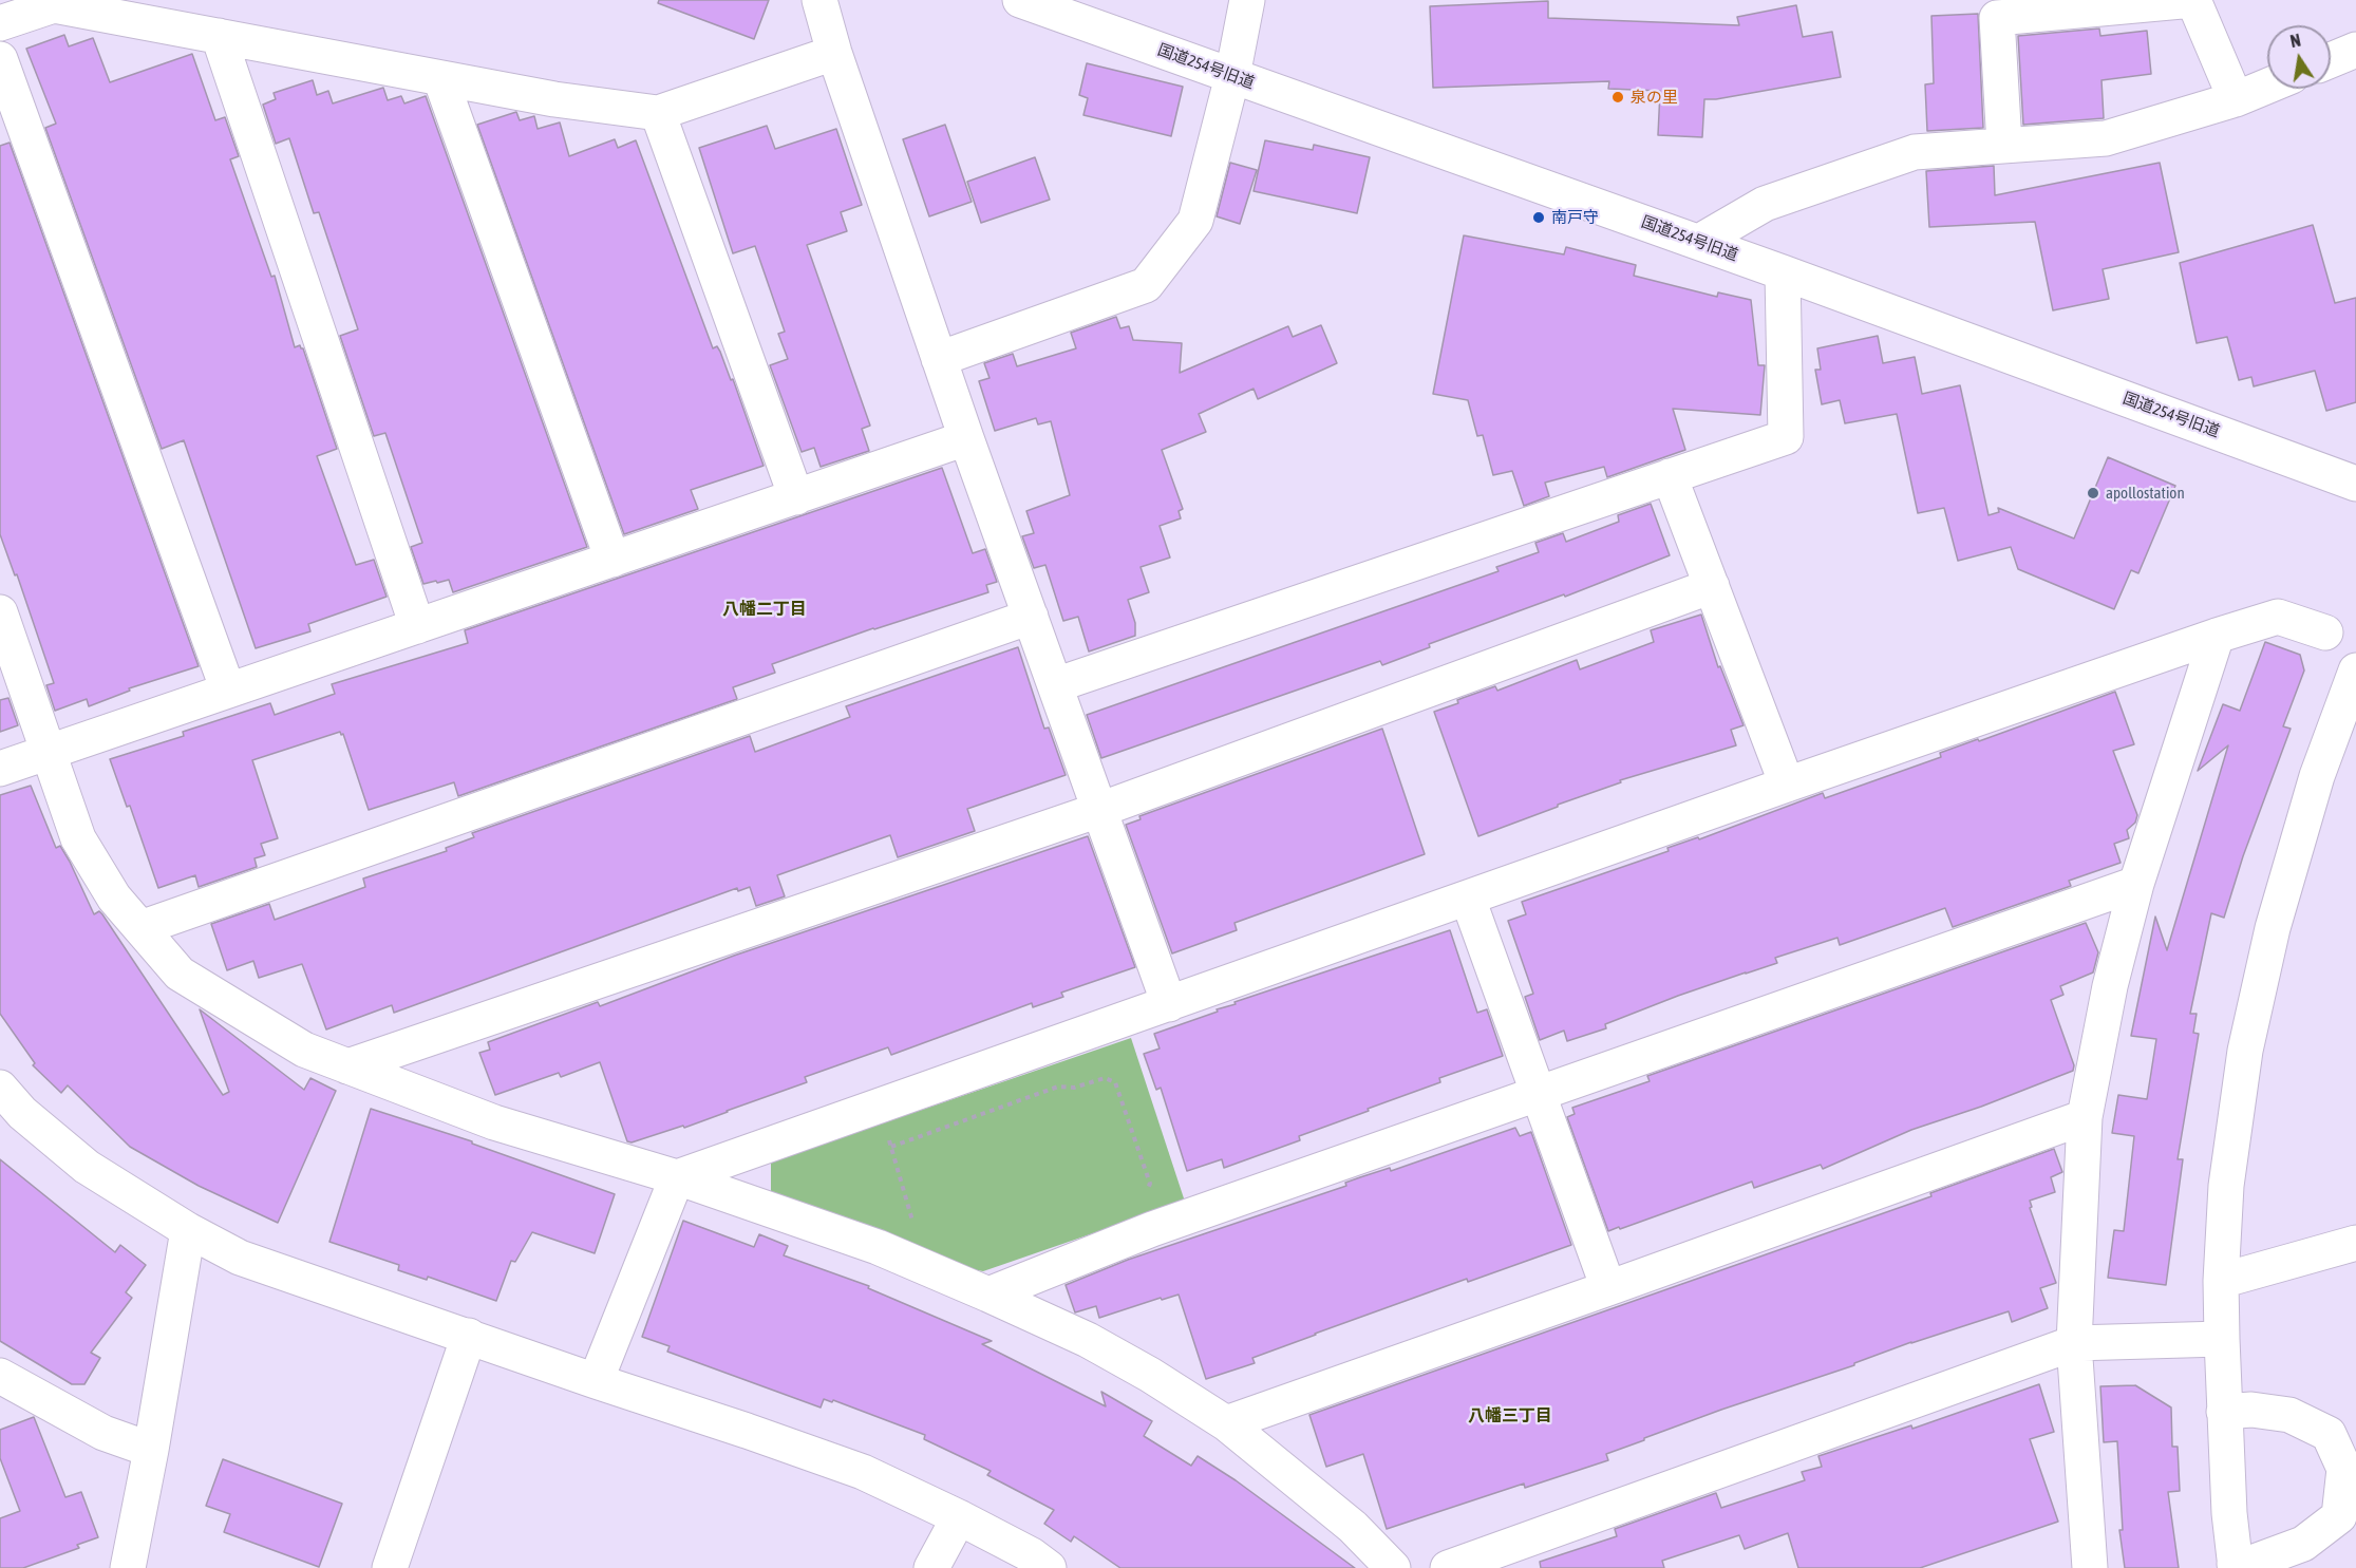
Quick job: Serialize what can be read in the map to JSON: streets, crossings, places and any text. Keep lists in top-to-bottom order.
{
  "streets": {
    "street": ["国道254号旧道"]
  },
  "districts": ["八幡二丁目", "八幡三丁目"],
  "places": ["泉の里", "南戸守", "apollostation"],
  "north": "top"
}
